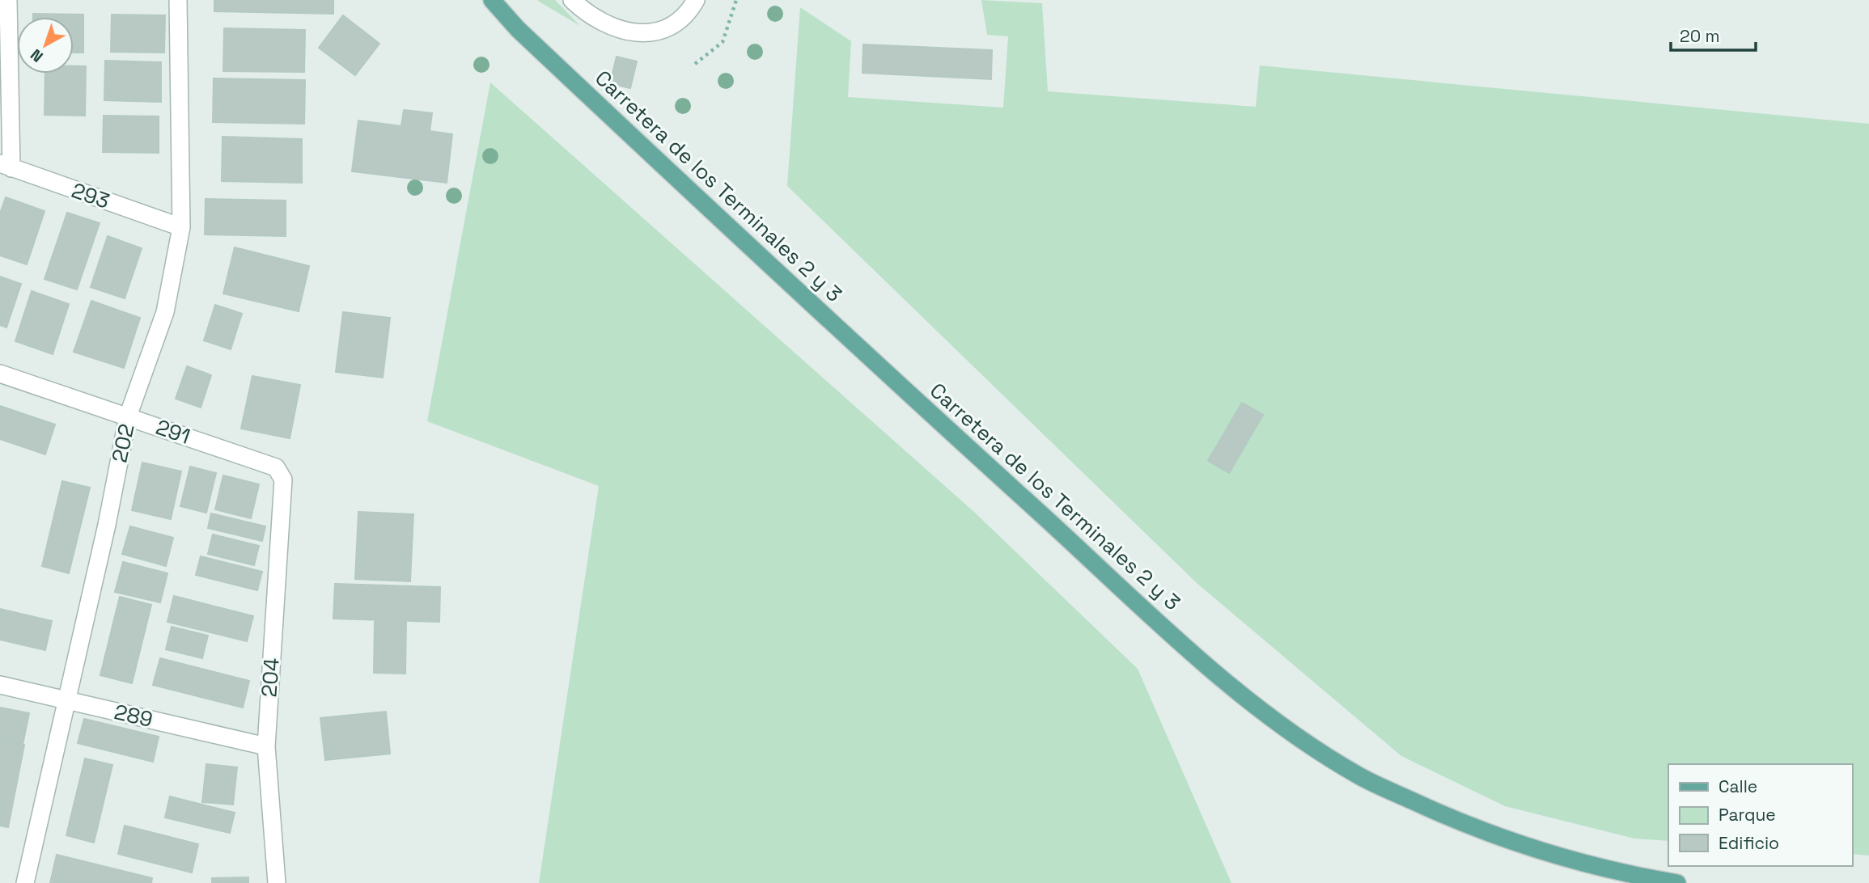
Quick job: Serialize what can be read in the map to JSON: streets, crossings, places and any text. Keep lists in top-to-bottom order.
{
  "streets": {
    "main road": ["Carretera de los Terminales 2 y 3"],
    "street": [
      "293",
      "291",
      "202",
      "204",
      "289"
    ]
  },
  "crossings": [
    ["293", "202"],
    ["291", "202"],
    ["291", "204"],
    ["202", "289"],
    ["204", "289"]
  ],
  "legend": ["Calle", "Parque", "Edificio"],
  "scale_bar": "20 m",
  "north": "bottom left"
}
